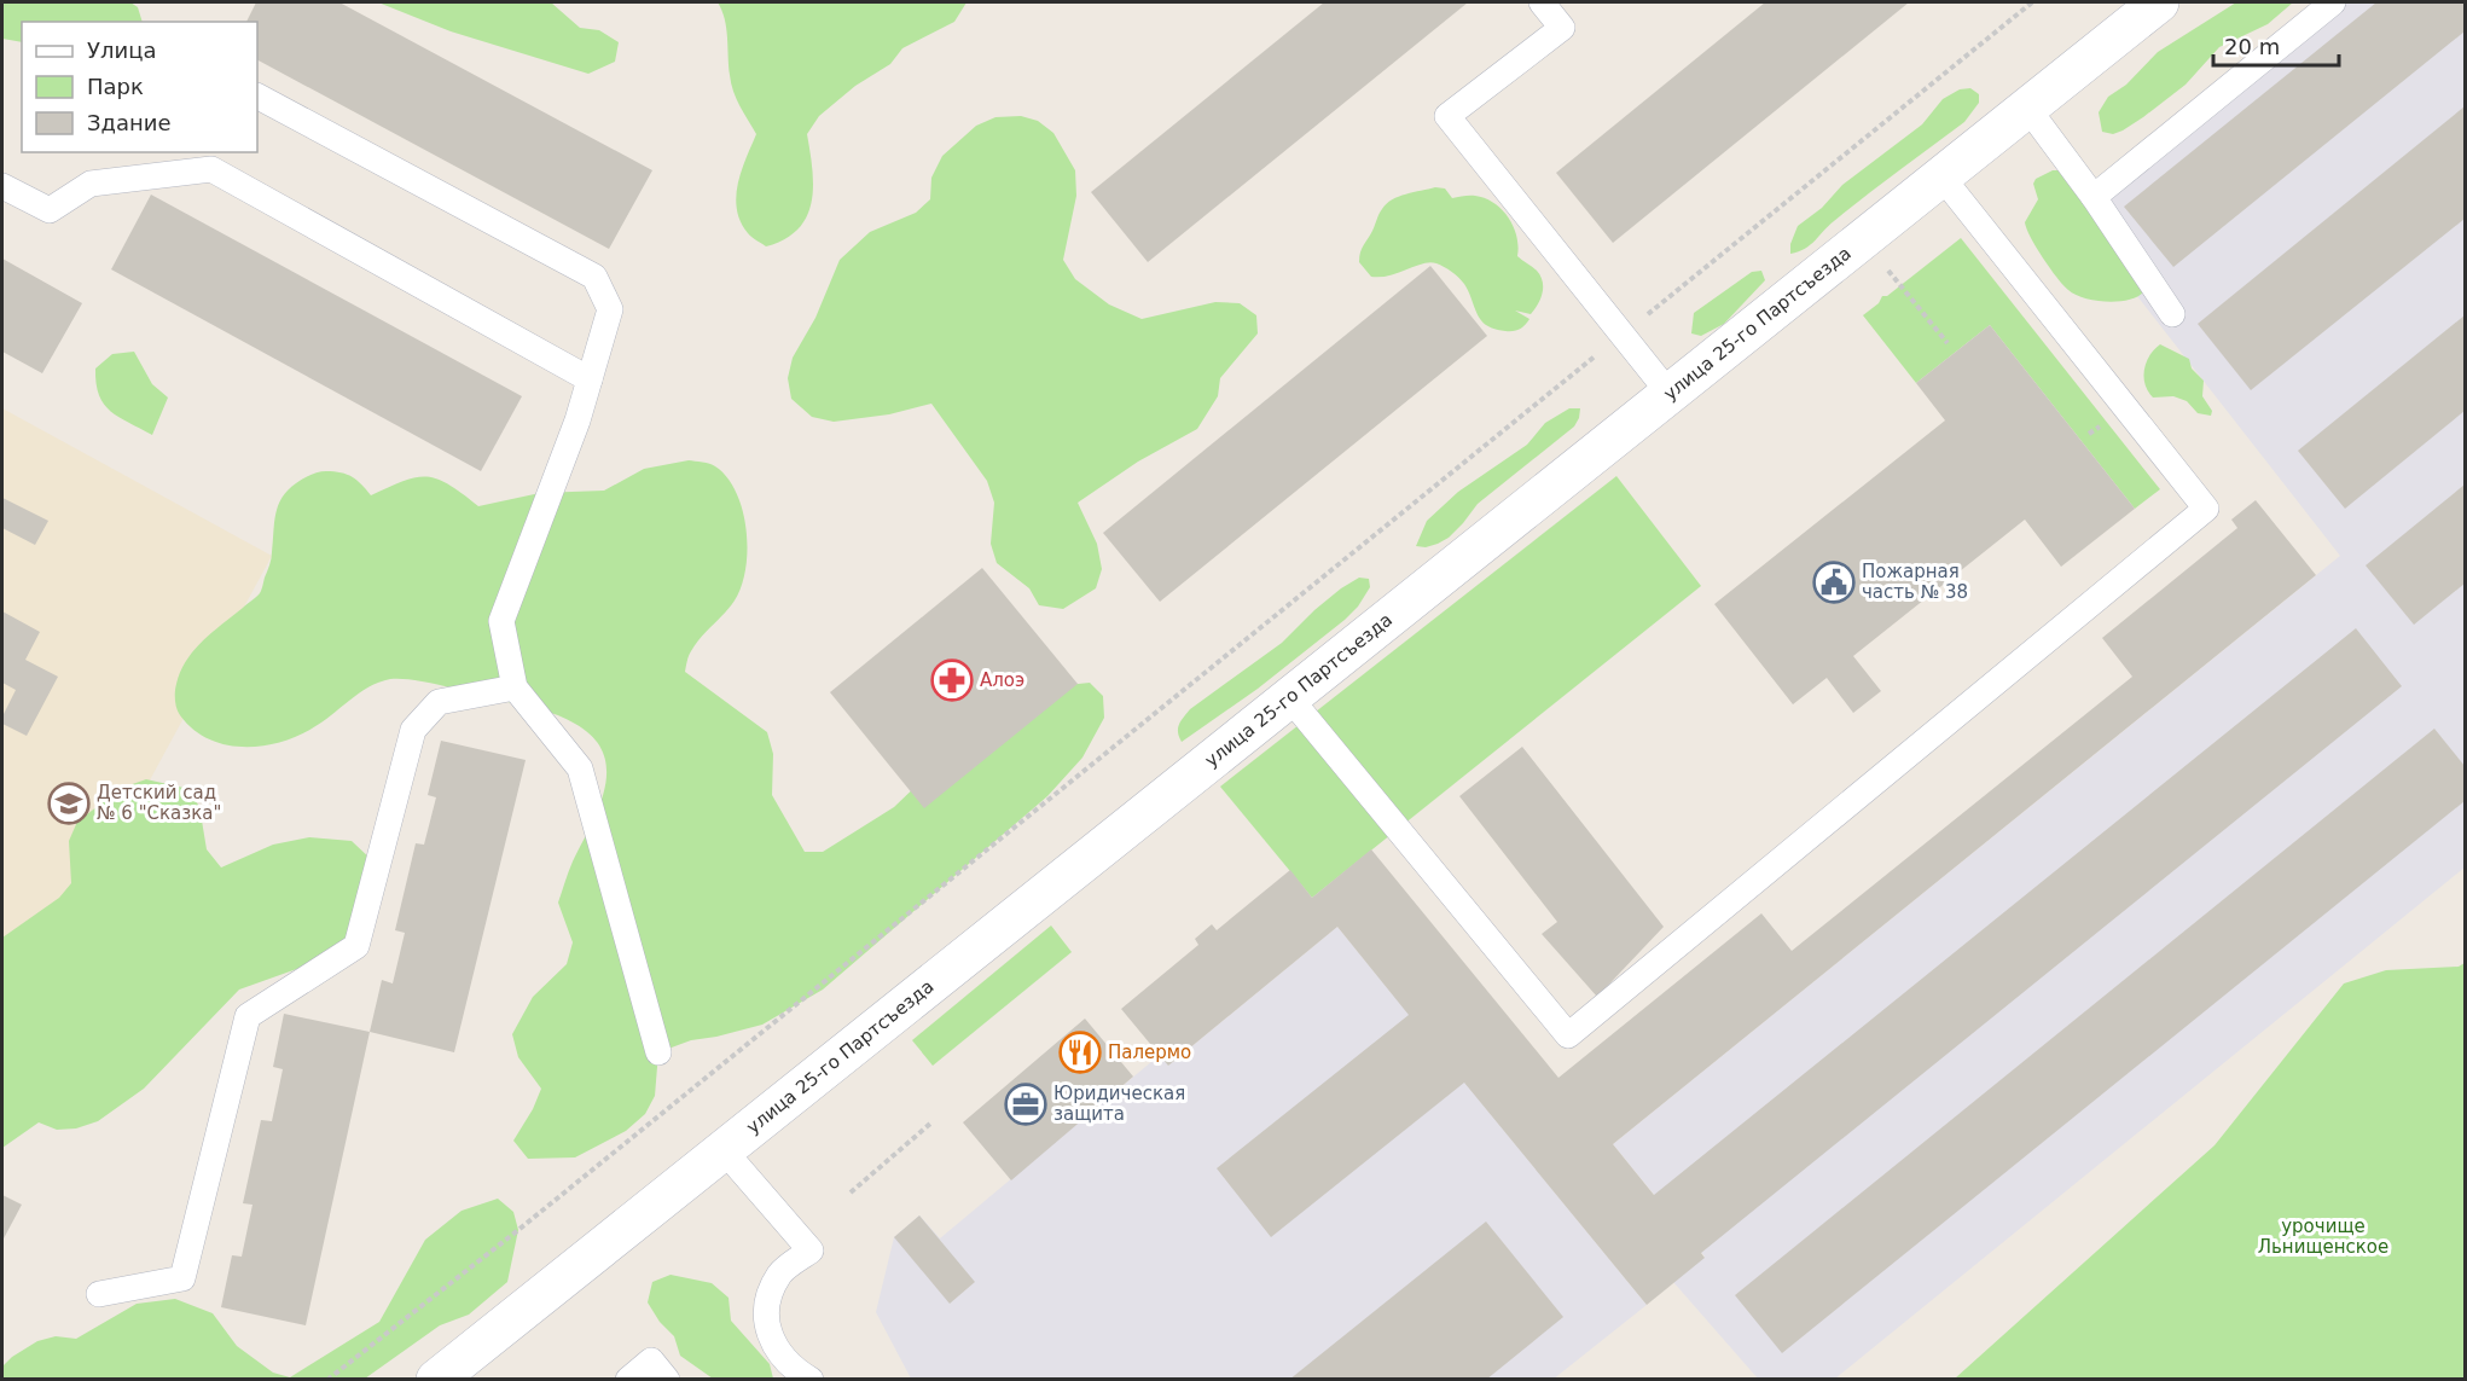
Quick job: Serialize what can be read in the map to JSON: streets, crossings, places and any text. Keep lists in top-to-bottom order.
{
  "streets": {
    "street": ["улица 25-го Партсъезда"]
  },
  "parks": ["урочище Льнищенское"],
  "places": {
    "public building": ["Пожарная часть № 38"],
    "pharmacy": ["Алоэ"],
    "school or university": ["Детский сад № 6 \"Сказка\""],
    "restaurant": ["Палермо"],
    "office": ["Юридическая защита"]
  },
  "legend": ["Улица", "Парк", "Здание"],
  "scale_bar": "20 m"
}
